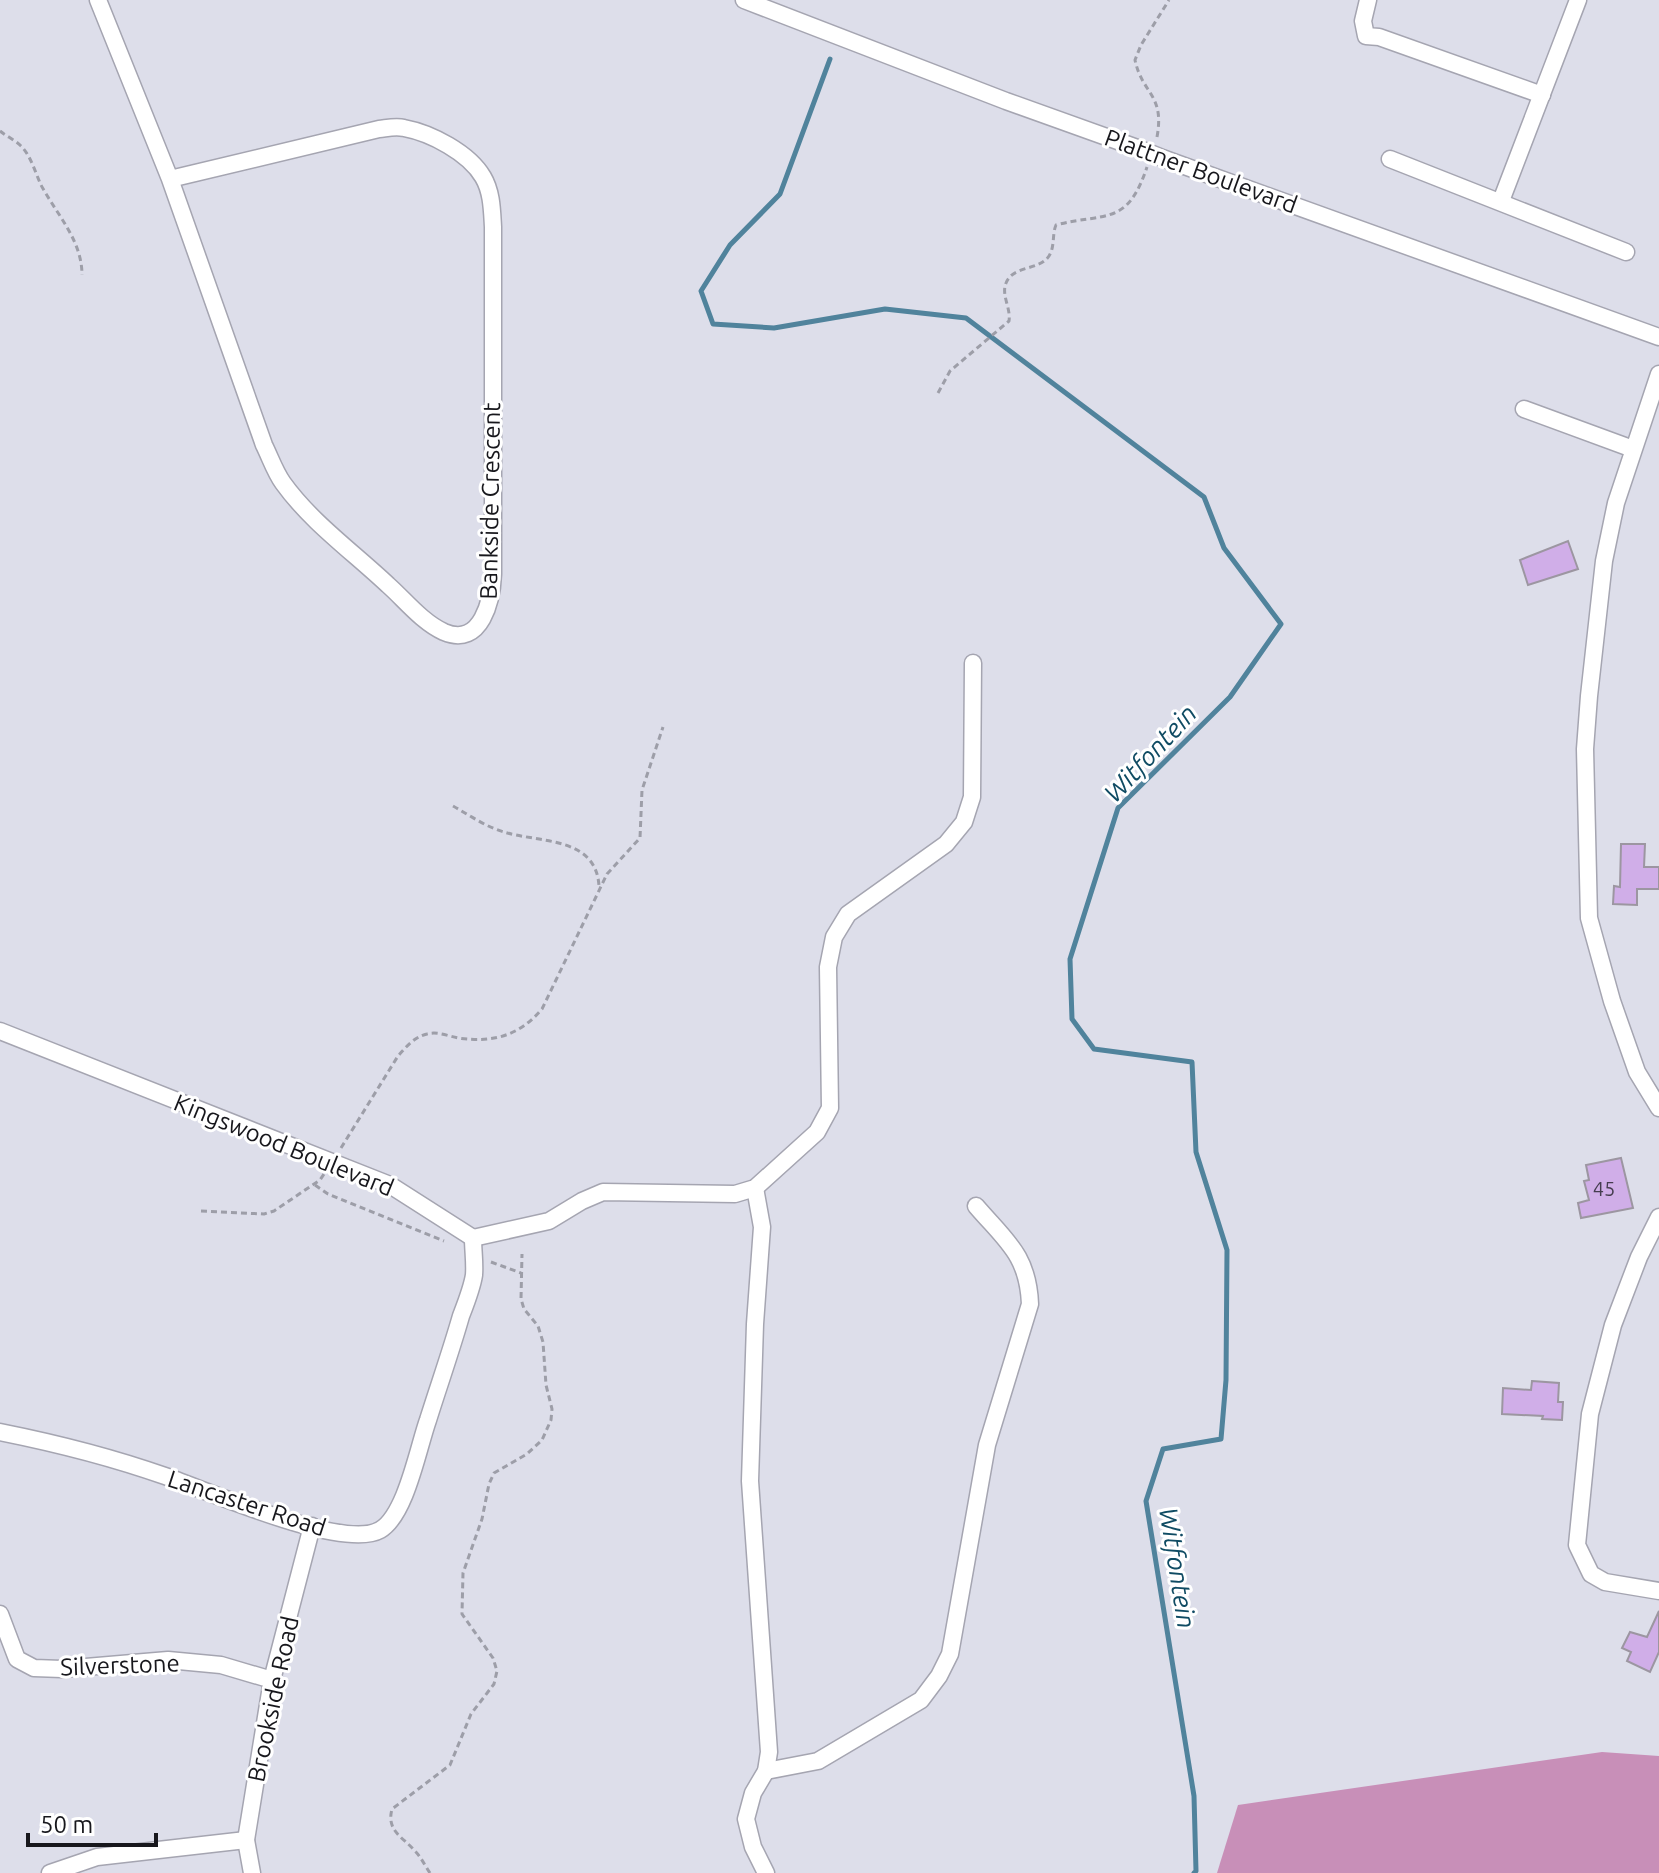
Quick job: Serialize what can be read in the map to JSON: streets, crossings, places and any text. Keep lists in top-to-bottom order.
{
  "streets": {
    "street": [
      "Plattner Boulevard",
      "Bankside Crescent",
      "Kingswood Boulevard",
      "Lancaster Road",
      "Silverstone",
      "Brookside Road"
    ]
  },
  "crossings": [
    ["Kingswood Boulevard", "Lancaster Road"],
    ["Lancaster Road", "Brookside Road"],
    ["Silverstone", "Brookside Road"]
  ],
  "water": ["Witfontein"],
  "house_numbers": ["45"],
  "scale_bar": "50 m"
}
